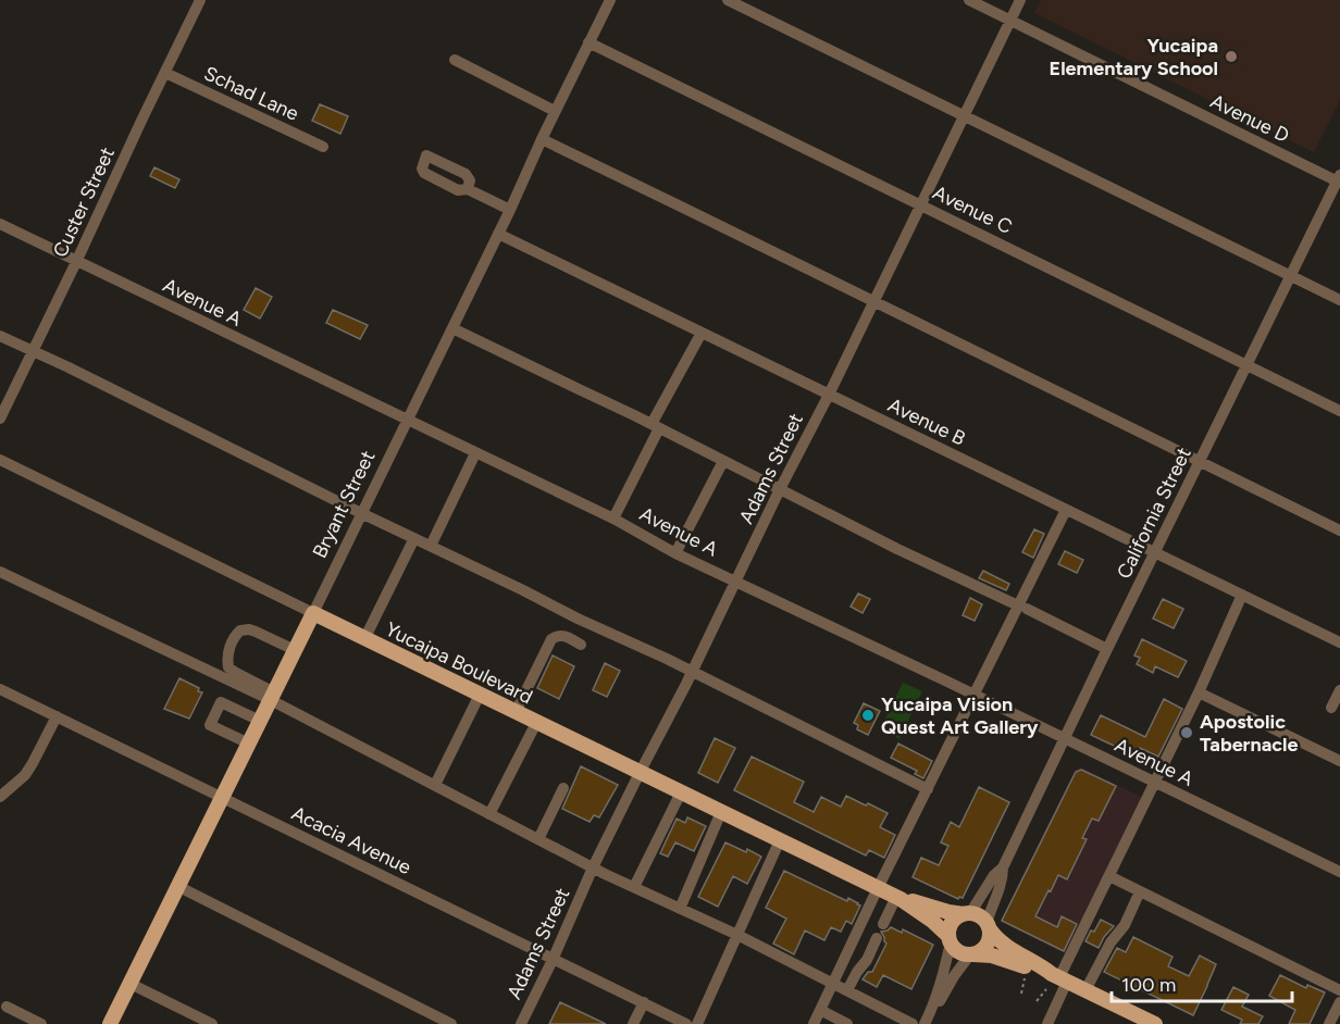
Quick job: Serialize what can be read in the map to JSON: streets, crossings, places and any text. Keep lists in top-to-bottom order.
{
  "streets": {
    "main road": ["Bryant Street", "Yucaipa Boulevard"],
    "street": [
      "Schad Lane",
      "Avenue D",
      "Custer Street",
      "Avenue C",
      "Avenue A",
      "Avenue B",
      "Adams Street",
      "California Street",
      "Acacia Avenue"
    ]
  },
  "crossings": [
    ["Schad Lane", "Custer Street"],
    ["Avenue D", "Adams Street"],
    ["Avenue D", "California Street"],
    ["Custer Street", "Avenue A"],
    ["Avenue C", "Adams Street"],
    ["Avenue C", "Bryant Street"],
    ["Avenue C", "California Street"],
    ["Avenue A", "Adams Street"],
    ["Avenue A", "Bryant Street"],
    ["Avenue A", "California Street"],
    ["Avenue B", "Adams Street"],
    ["Avenue B", "Bryant Street"],
    ["Avenue B", "California Street"],
    ["Adams Street", "Yucaipa Boulevard"],
    ["Adams Street", "Acacia Avenue"],
    ["Bryant Street", "Yucaipa Boulevard"],
    ["Bryant Street", "Acacia Avenue"],
    ["California Street", "Yucaipa Boulevard"]
  ],
  "places": ["Yucaipa Elementary School", "Yucaipa Vision Quest Art Gallery", "Apostolic Tabernacle"],
  "scale_bar": "100 m"
}
